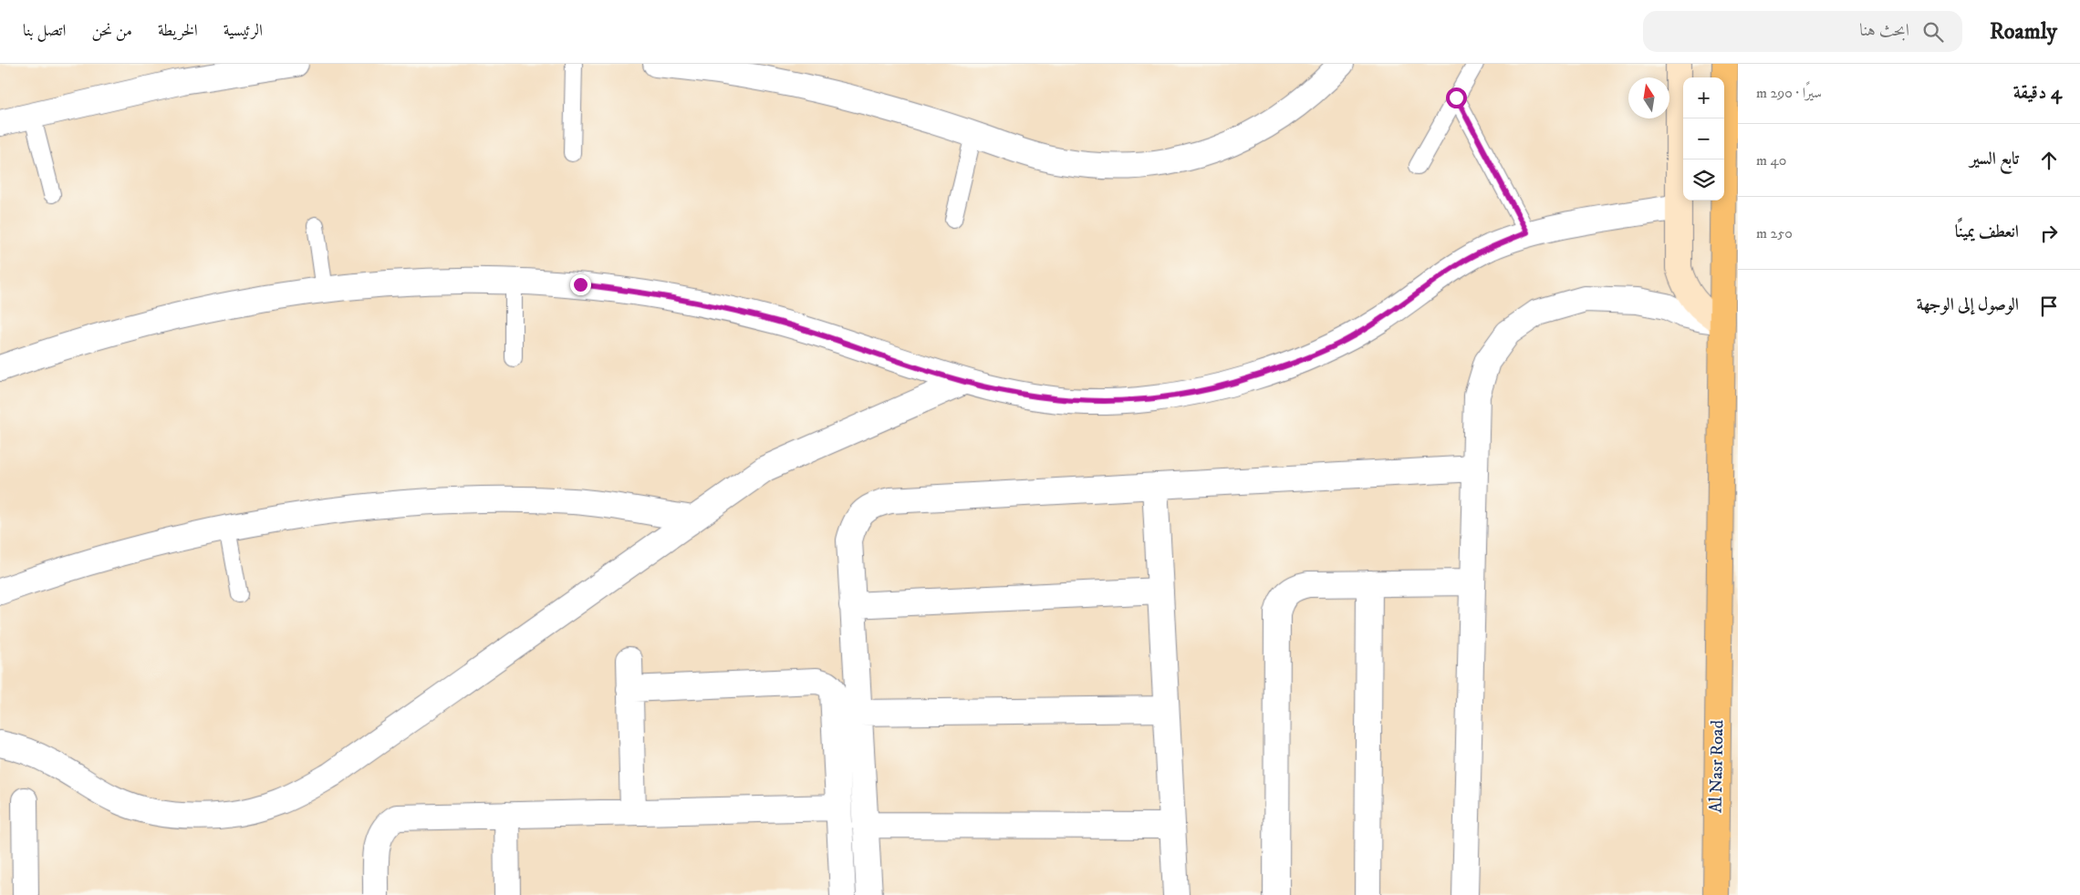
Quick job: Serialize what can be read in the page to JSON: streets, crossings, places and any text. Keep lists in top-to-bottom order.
{
  "streets": {
    "highway": ["Al Nasr Road"]
  },
  "north": "top",
  "page": {
    "header": "Roamly",
    "search": "ابحث هنا",
    "nav": [
      "الرئيسية",
      "الخريطة",
      "من نحن",
      "اتصل بنا"
    ],
    "heading": ["4 دقيقة", "سيرًا · 290 m"],
    "map_buttons": ["+", "−"],
    "list": [
      ["تابع السير", "40 m"],
      ["انعطف يمينًا", "250 m"],
      "الوصول إلى الوجهة"
    ]
  }
}
